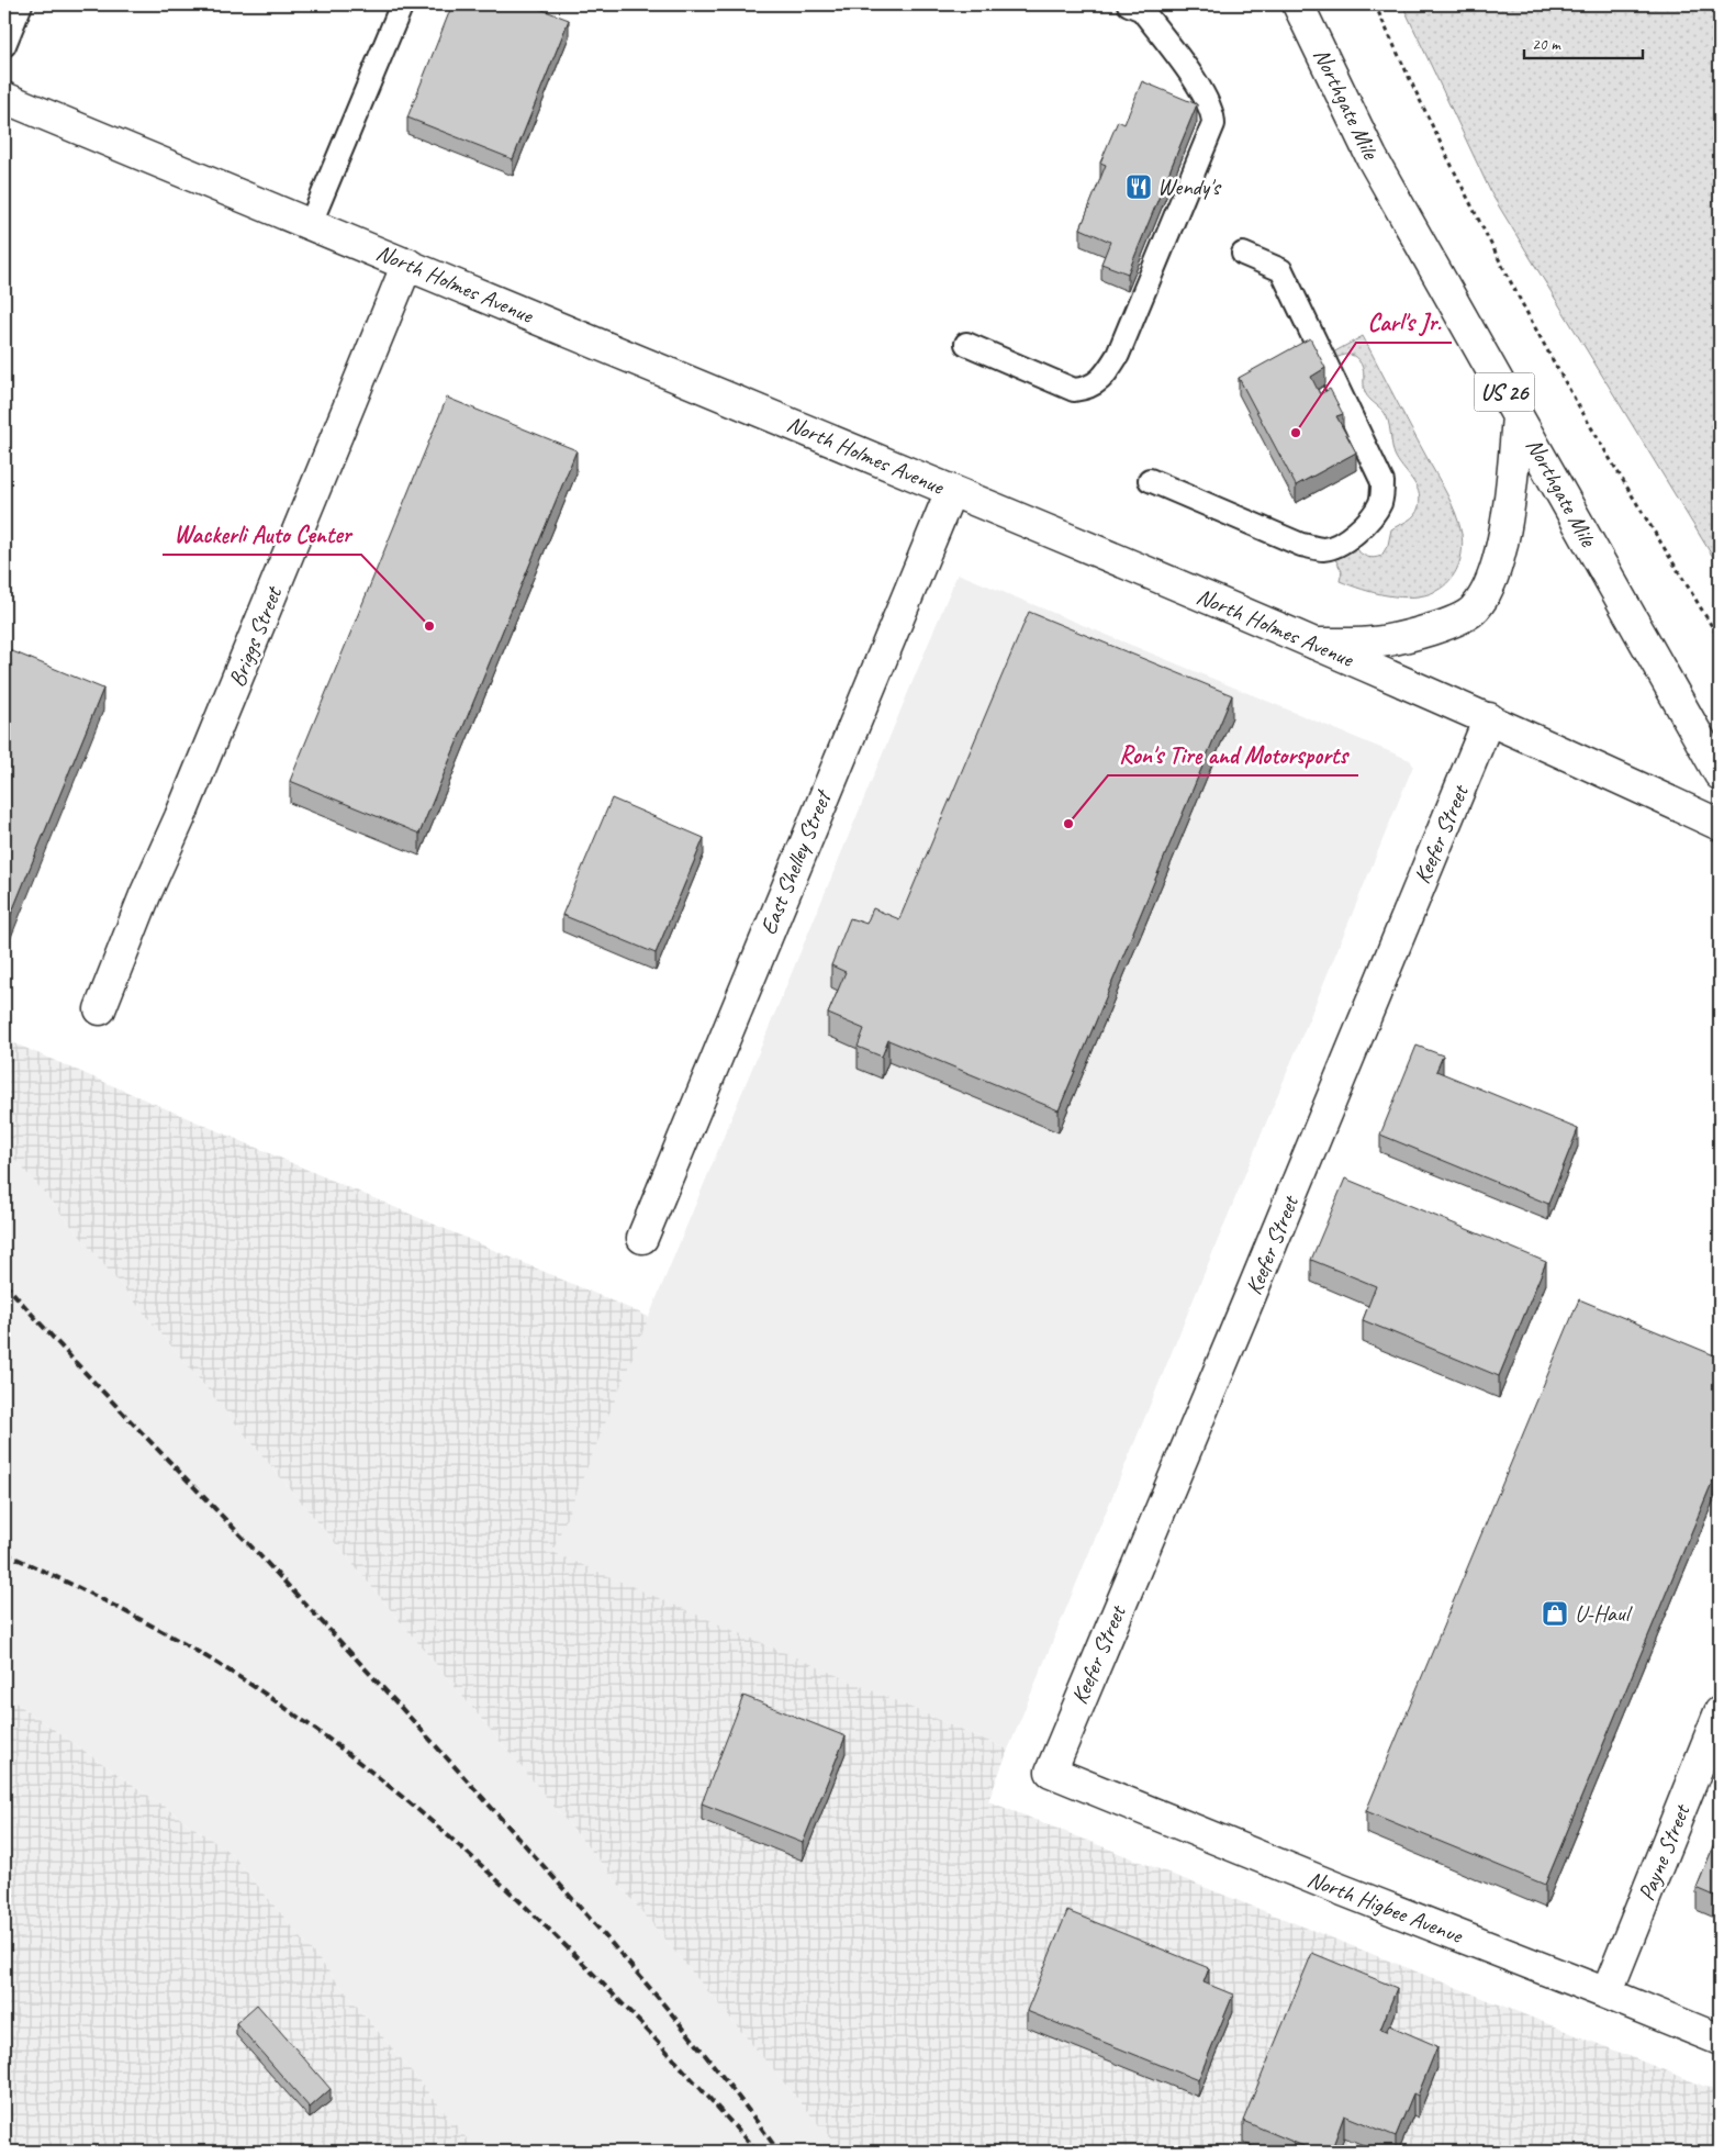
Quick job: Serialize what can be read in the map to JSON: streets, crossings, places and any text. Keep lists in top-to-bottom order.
{
  "streets": {
    "main road": [
      "Northgate Mile",
      "North Holmes Avenue",
      "US 26",
      "Briggs Street",
      "Keefer Street",
      "East Shelley Street",
      "Payne Street",
      "North Higbee Avenue"
    ]
  },
  "crossings": [
    ["North Holmes Avenue", "Briggs Street"],
    ["North Holmes Avenue", "Keefer Street"],
    ["North Holmes Avenue", "East Shelley Street"],
    ["Keefer Street", "North Higbee Avenue"],
    ["Payne Street", "North Higbee Avenue"]
  ],
  "places": {
    "restaurant": ["Wendy's"],
    "other": ["Carl's Jr.", "Wackerli Auto Center", "Ron's Tire and Motorsports"],
    "shop": ["U-Haul"]
  },
  "scale_bar": "20 m"
}
